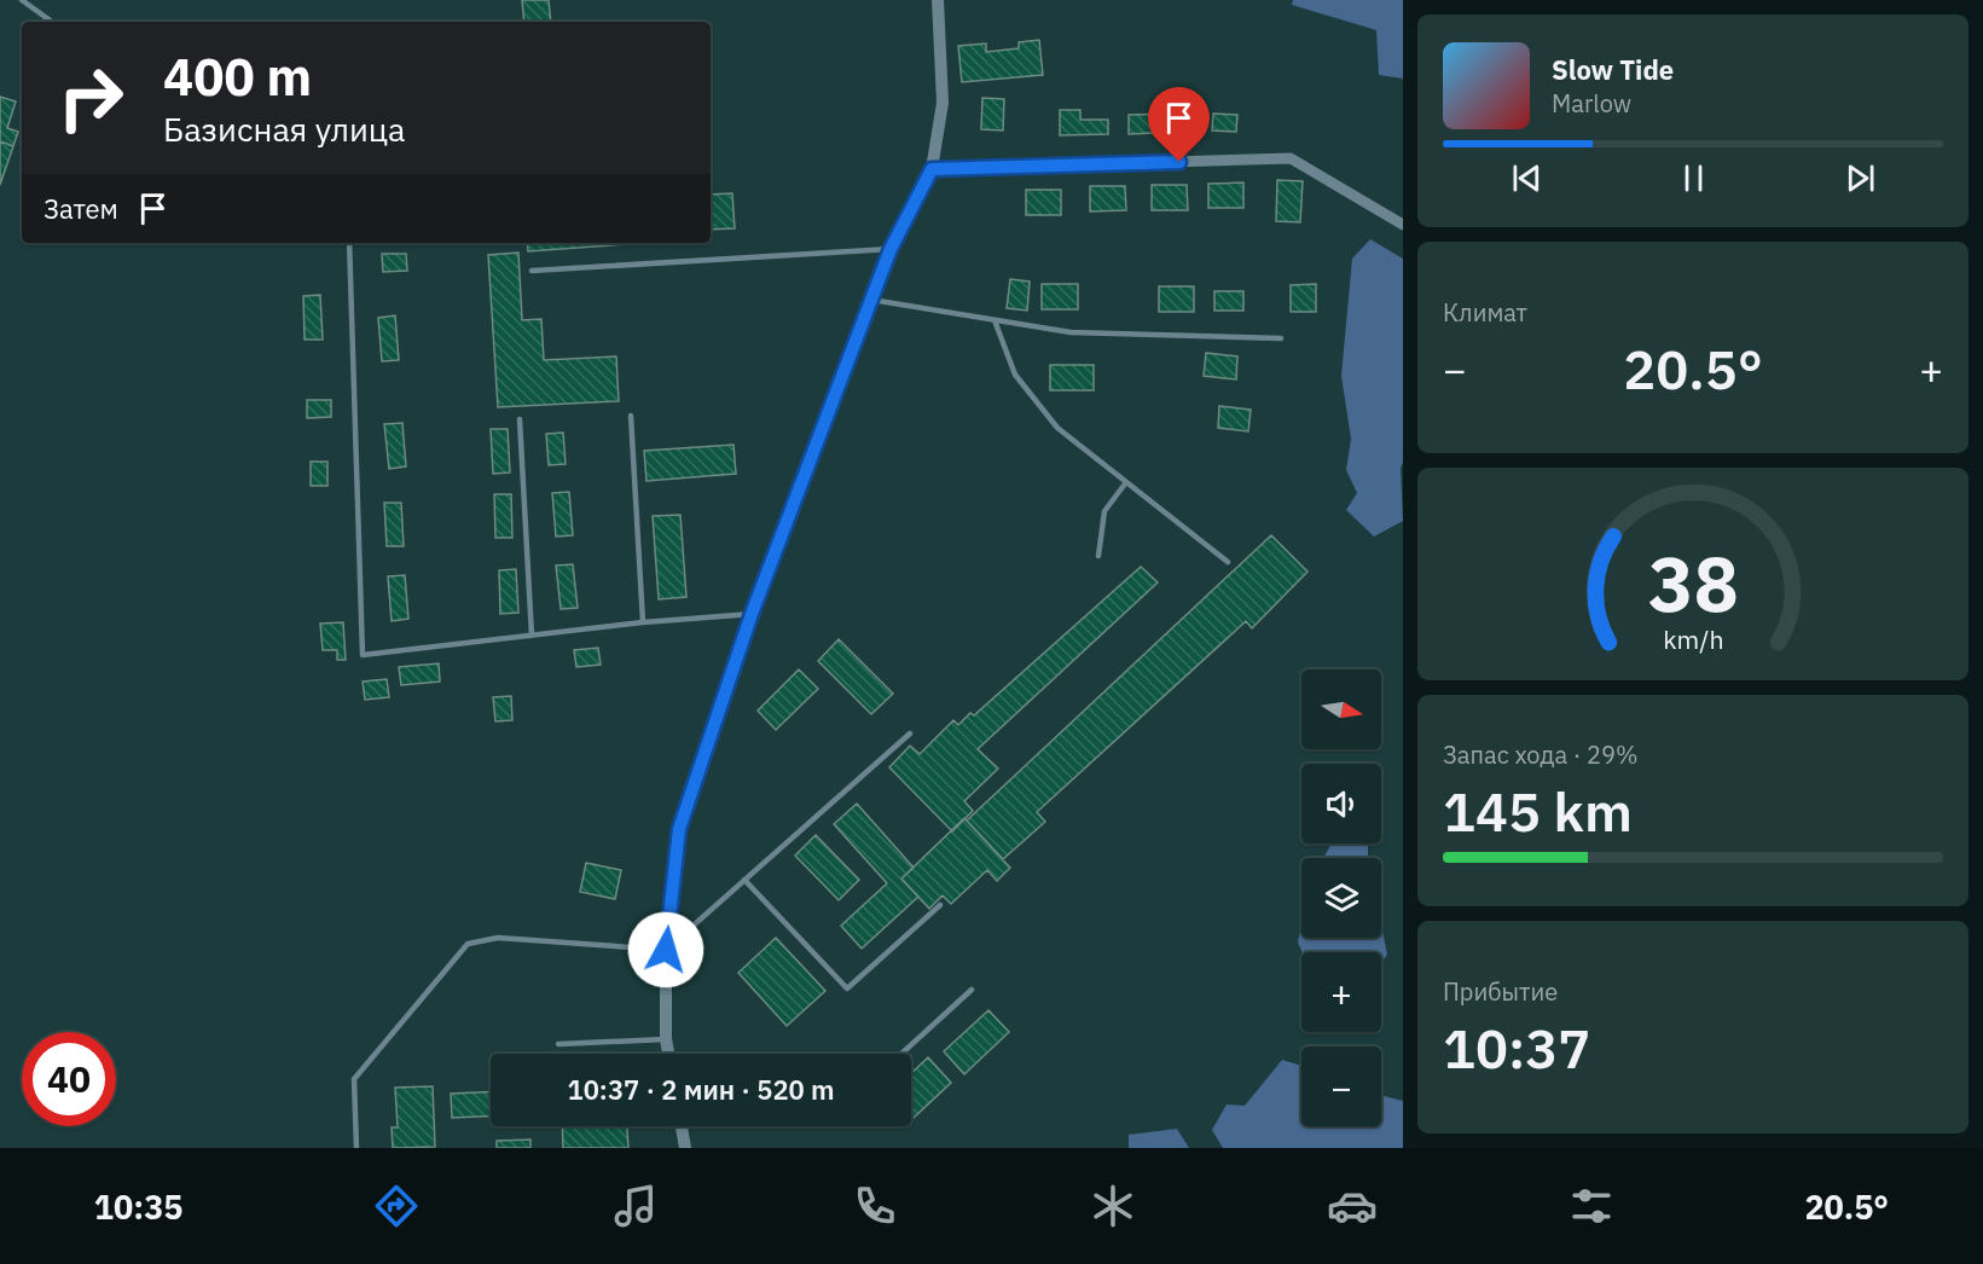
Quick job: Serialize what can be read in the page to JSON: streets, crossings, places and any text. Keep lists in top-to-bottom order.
{
  "north": "right",
  "page": {
    "turn": ["400 m", "Базисная улица"],
    "song": ["Slow Tide", "Marlow"],
    "then": "Затем",
    "tile": [
      "Климат",
      ["Запас хода · 29%", "145 km"],
      ["Прибытие", "10:37"]
    ],
    "heat": ["−", "20.5°", "+"],
    "map_buttons": ["+", "−"],
    "limit": "40",
    "trip": "10:37 · 2 мин · 520 m",
    "tabs": ["10:35", "20.5°"],
    "gauge": ["38", "km/h"]
  }
}
